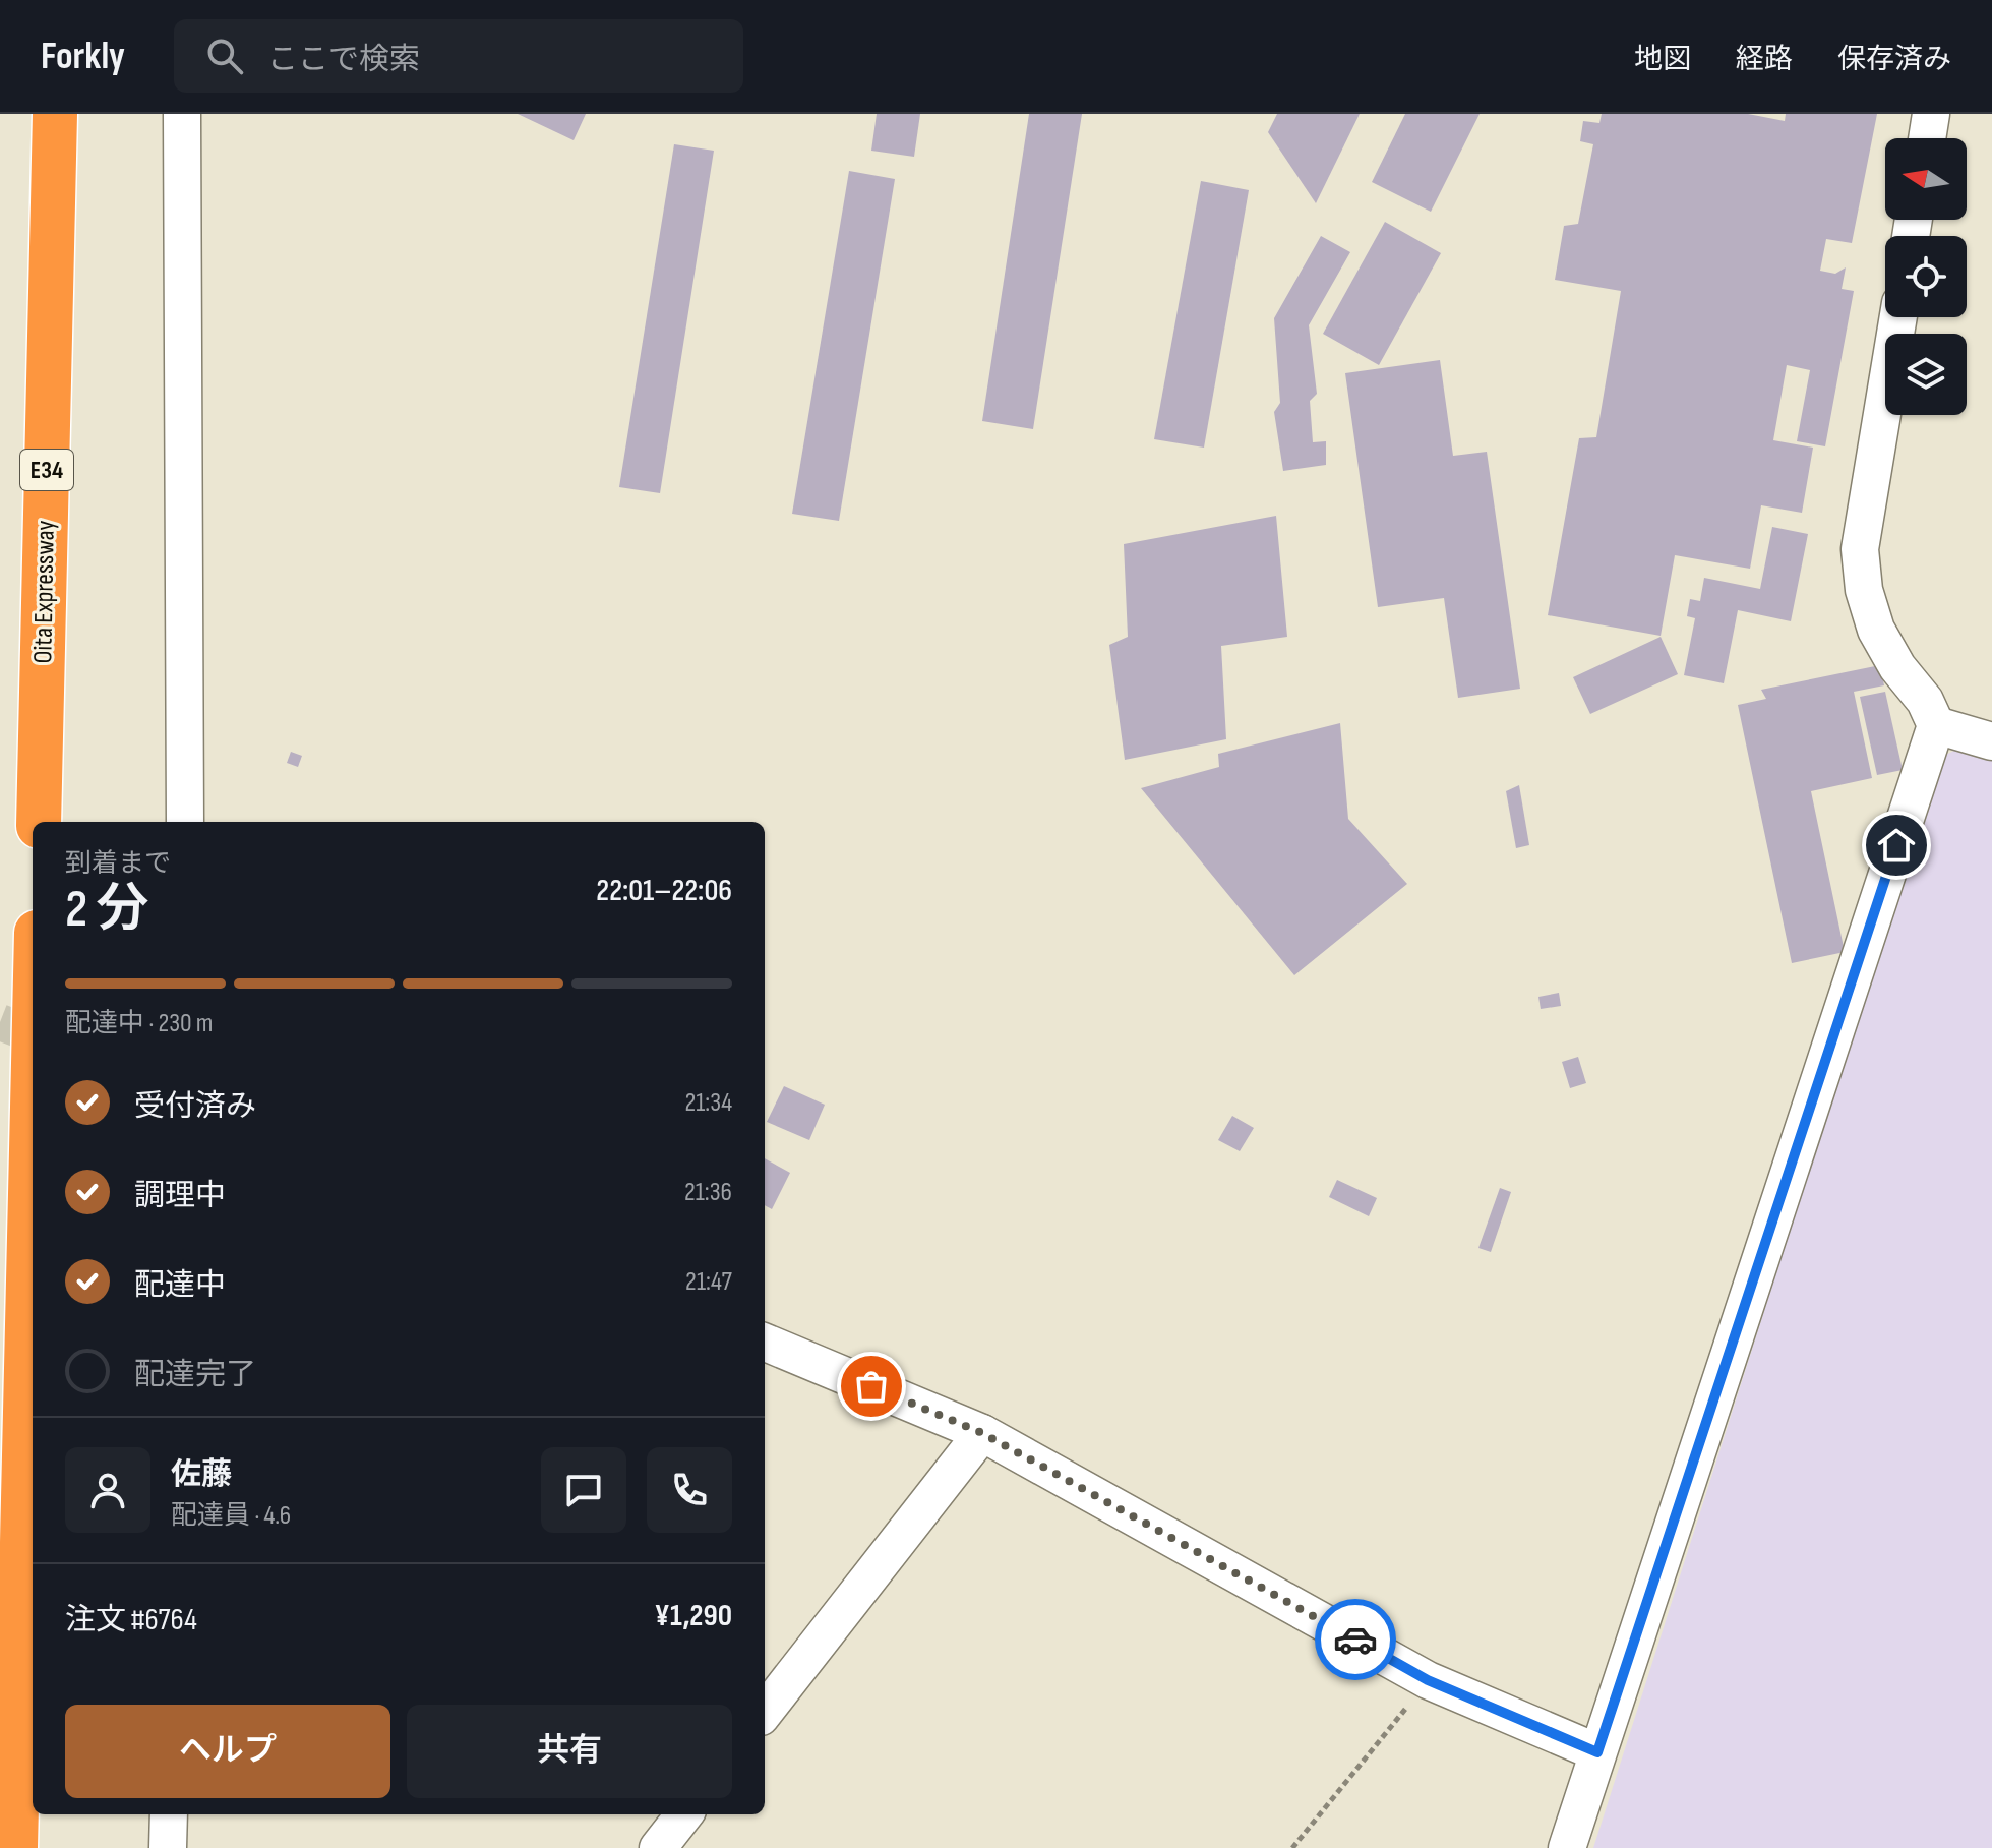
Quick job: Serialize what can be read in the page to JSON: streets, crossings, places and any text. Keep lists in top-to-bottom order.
{
  "streets": {
    "highway": ["E34", "Oita Expressway"]
  },
  "north": "left",
  "page": {
    "header": "Forkly",
    "search": "ここで検索",
    "nav": ["地図", "経路", "保存済み"],
    "heading": ["2 分", "到着まで", "22:01–22:06"],
    "panel": [
      "佐藤",
      "配達員 · 4.6",
      "注文 #6764",
      "¥1,290"
    ],
    "bar": "配達中 · 230 m",
    "list": [
      ["受付済み", "21:34"],
      ["調理中", "21:36"],
      ["配達中", "21:47"],
      "配達完了"
    ],
    "buttons": ["ヘルプ", "共有"]
  }
}
